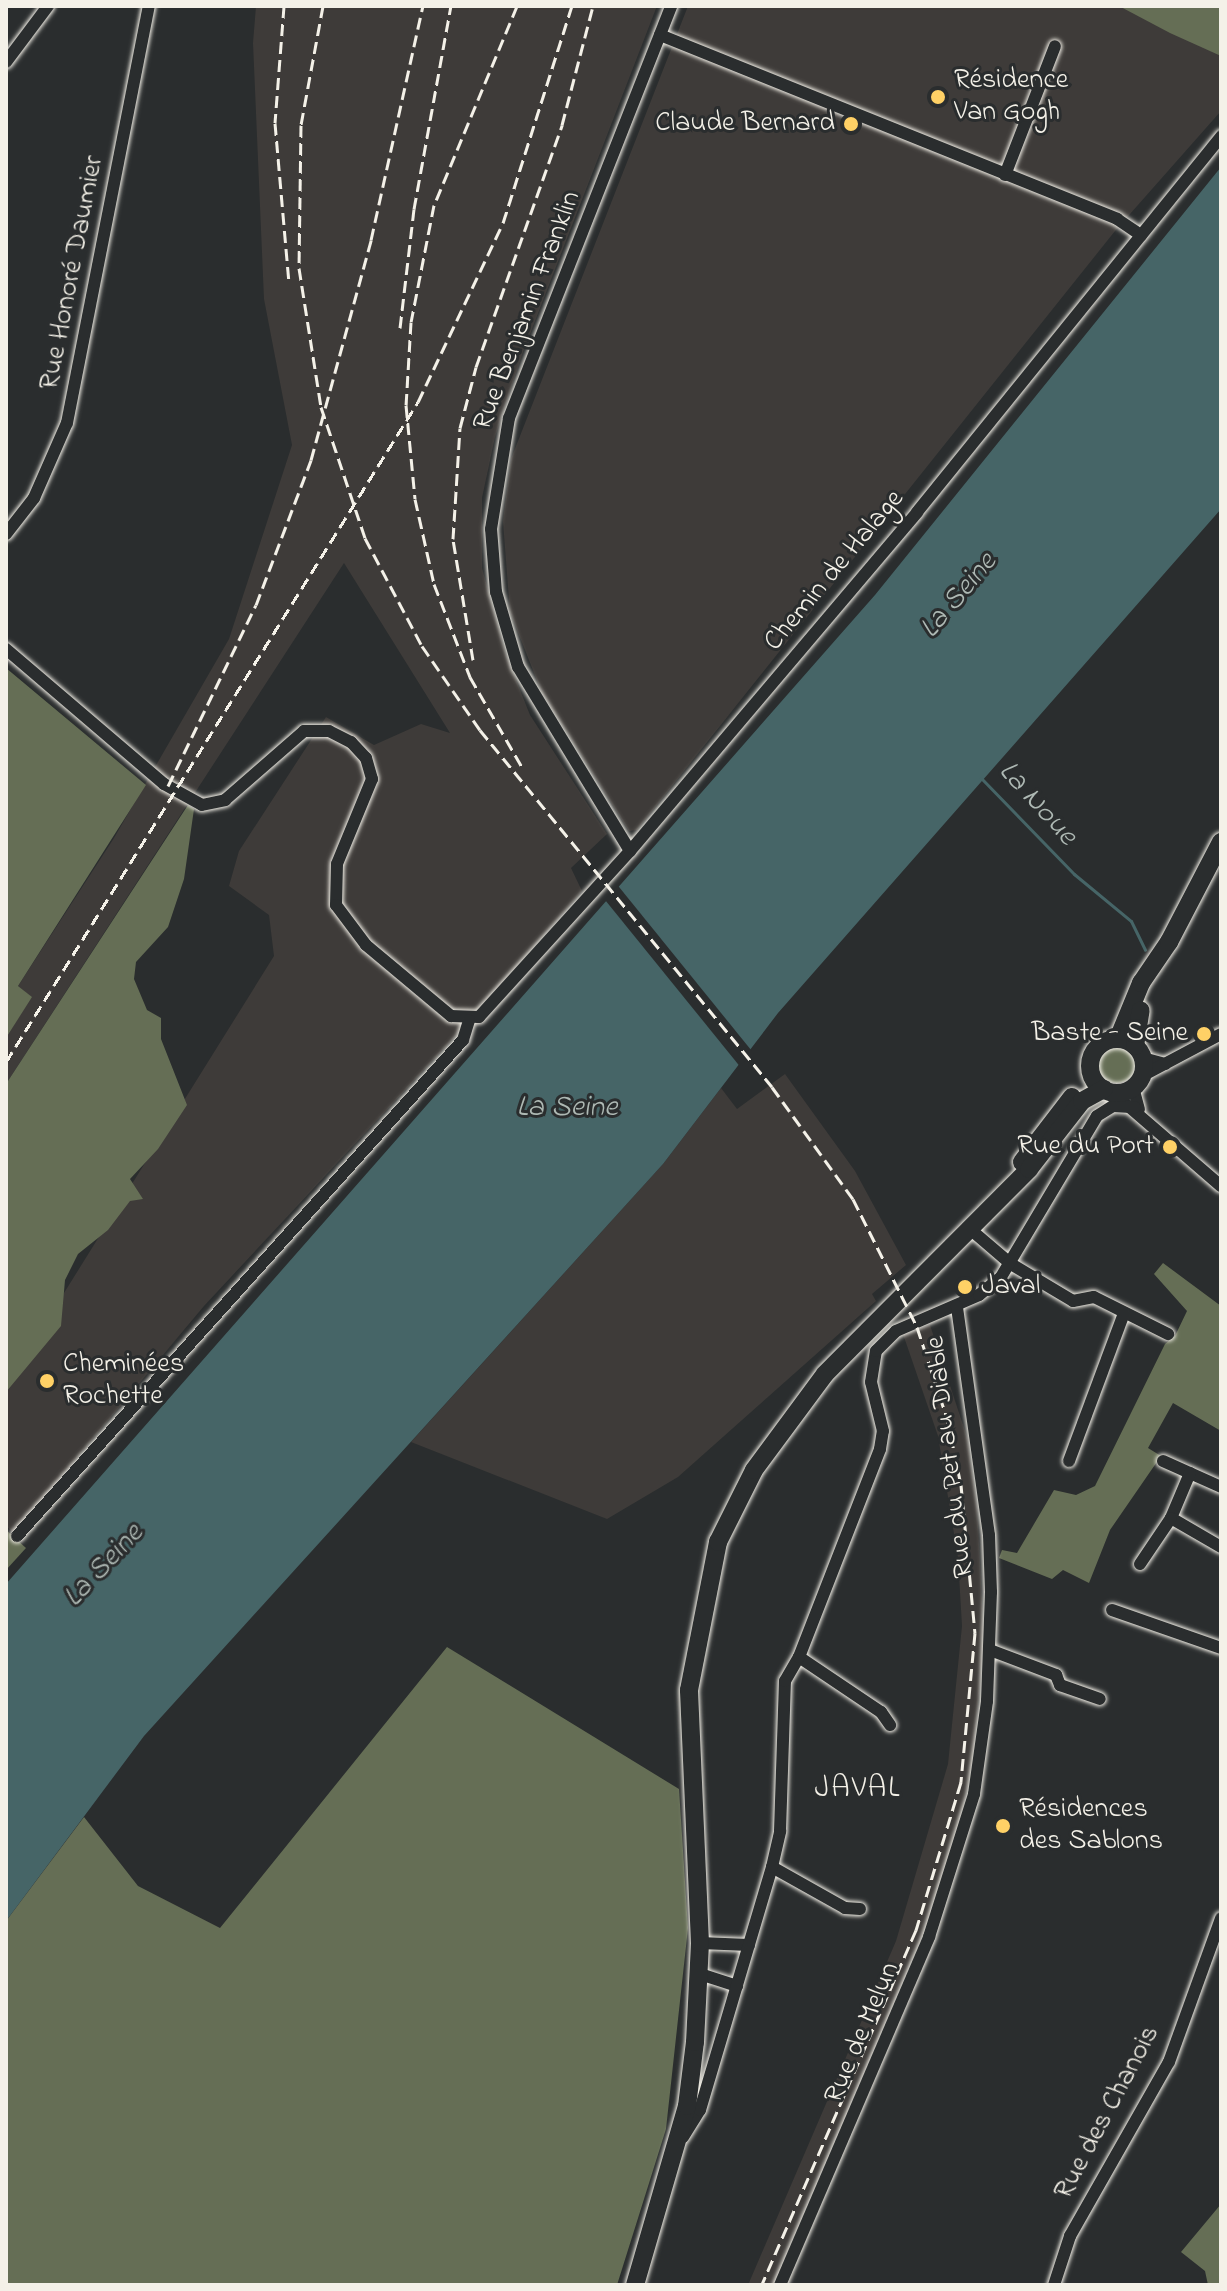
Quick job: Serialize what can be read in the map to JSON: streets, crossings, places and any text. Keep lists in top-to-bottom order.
{
  "streets": {
    "street": [
      "Rue Honoré Daumier",
      "Rue Benjamin Franklin",
      "Chemin de Halage",
      "Rue du Pet au Diable",
      "Rue de Melun",
      "Rue des Chanois"
    ]
  },
  "crossings": [
    ["Rue Benjamin Franklin", "Chemin de Halage"],
    ["Rue du Pet au Diable", "Rue de Melun"]
  ],
  "districts": ["JAVAL"],
  "water": ["La Seine", "La Noue"],
  "places": [
    "Résidence Van Gogh",
    "Claude Bernard",
    "Baste - Seine",
    "Rue du Port",
    "Javal",
    "Cheminées Rochette",
    "Résidences des Sablons"
  ]
}
